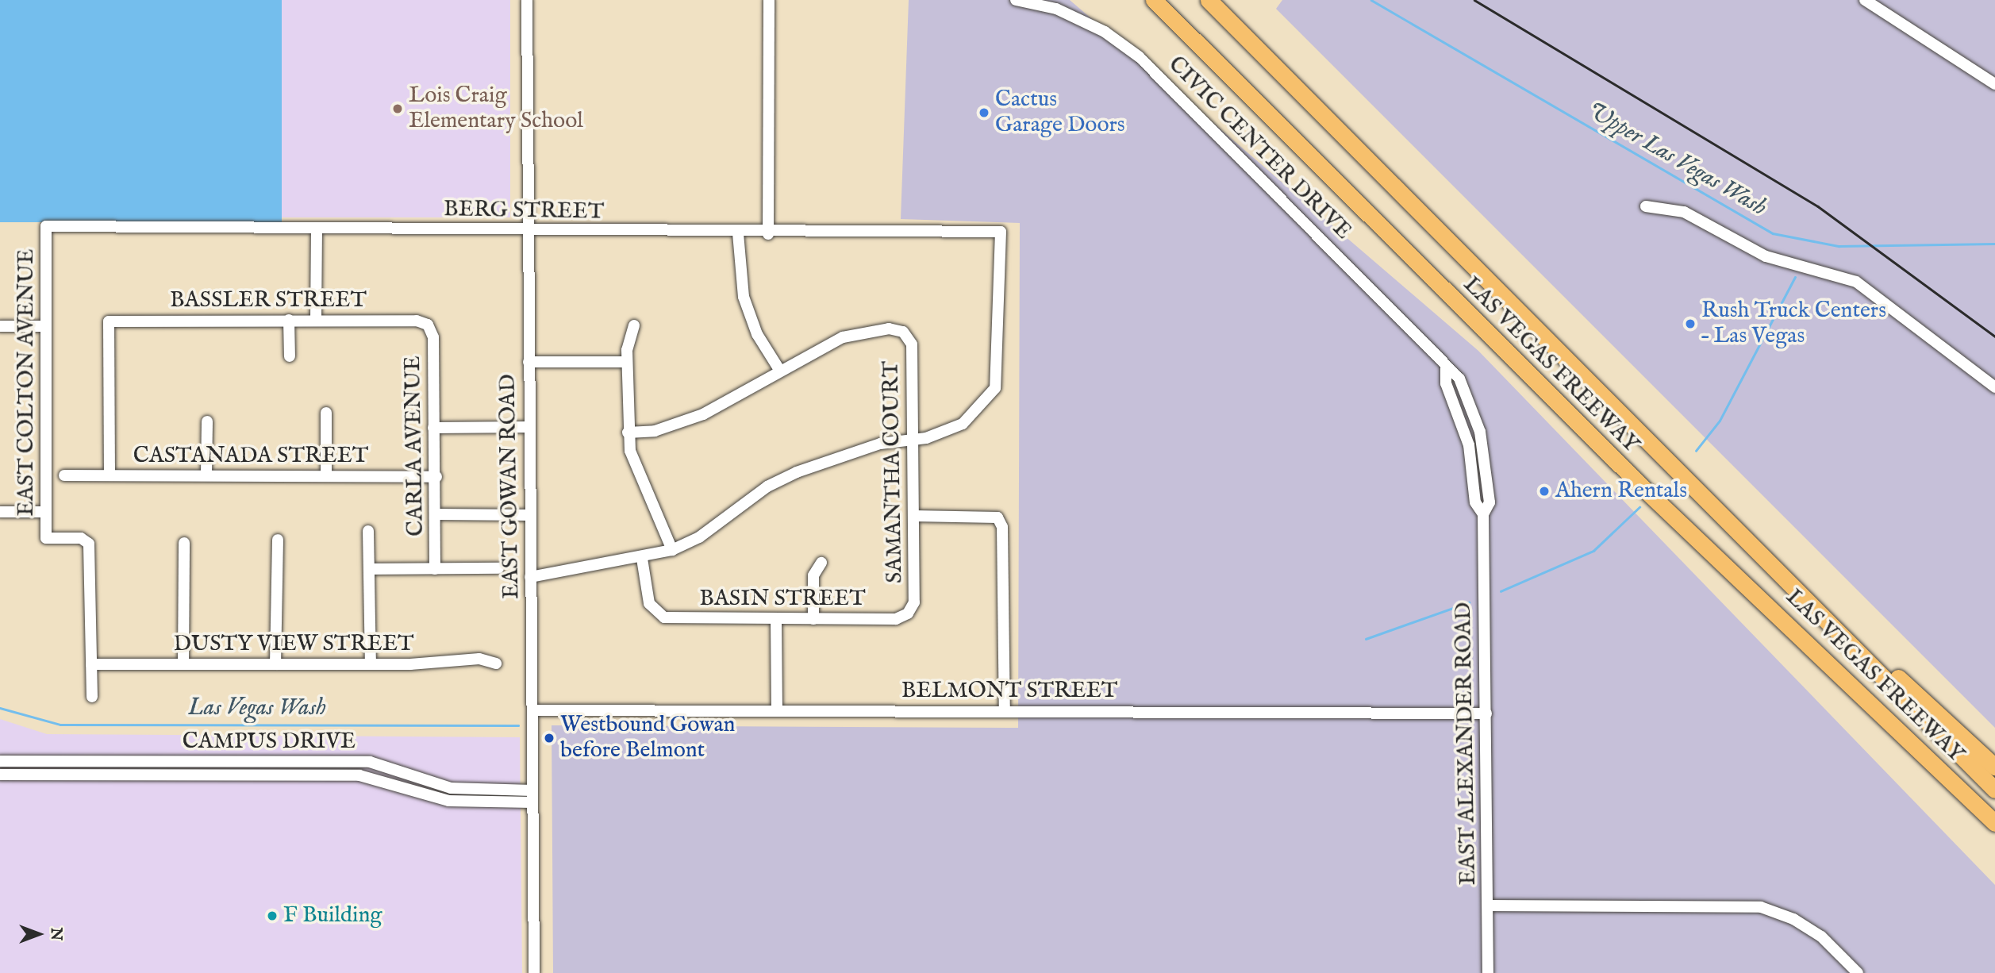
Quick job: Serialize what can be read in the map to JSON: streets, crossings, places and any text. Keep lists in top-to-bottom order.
{
  "streets": {
    "highway": ["LAS VEGAS FREEWAY"],
    "street": [
      "CIVIC CENTER DRIVE",
      "BERG STREET",
      "BASSLER STREET",
      "EAST COLTON AVENUE",
      "CARLA AVENUE",
      "CASTANADA STREET",
      "SAMANTHA COURT",
      "EAST GOWAN ROAD",
      "BASIN STREET",
      "DUSTY VIEW STREET",
      "BELMONT STREET",
      "CAMPUS DRIVE",
      "EAST ALEXANDER ROAD"
    ]
  },
  "crossings": [
    ["CIVIC CENTER DRIVE", "EAST ALEXANDER ROAD"],
    ["BERG STREET", "EAST COLTON AVENUE"],
    ["BERG STREET", "SAMANTHA COURT"],
    ["BERG STREET", "EAST GOWAN ROAD"],
    ["BASSLER STREET", "CARLA AVENUE"],
    ["BASSLER STREET", "CASTANADA STREET"],
    ["EAST COLTON AVENUE", "DUSTY VIEW STREET"],
    ["CARLA AVENUE", "CASTANADA STREET"],
    ["SAMANTHA COURT", "BASIN STREET"],
    ["EAST GOWAN ROAD", "BELMONT STREET"],
    ["EAST GOWAN ROAD", "CAMPUS DRIVE"],
    ["BELMONT STREET", "EAST ALEXANDER ROAD"]
  ],
  "water": ["Upper Las Vegas Wash", "Las Vegas Wash"],
  "places": [
    "Lois Craig Elementary School",
    "Cactus Garage Doors",
    "Rush Truck Centers – Las Vegas",
    "Ahern Rentals",
    "Westbound Gowan before Belmont",
    "F Building"
  ],
  "north": "right"
}
